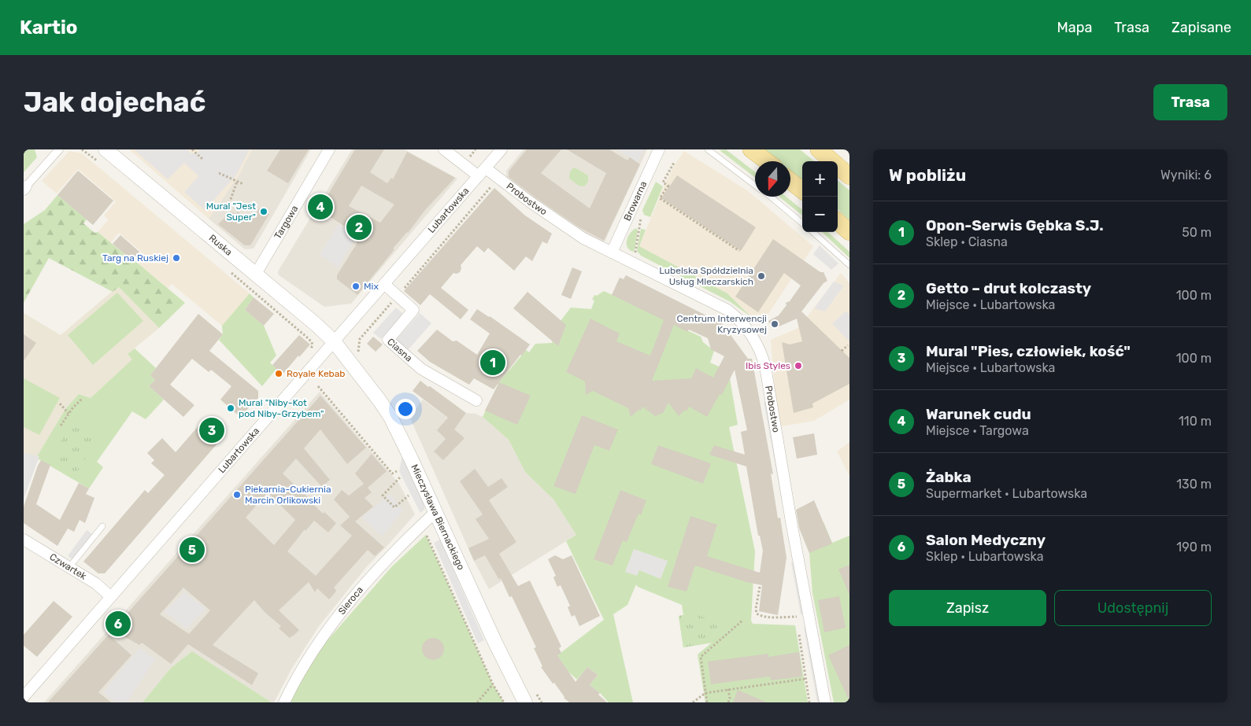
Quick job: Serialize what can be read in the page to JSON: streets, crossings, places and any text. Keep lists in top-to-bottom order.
{
  "streets": {
    "street": [
      "Probostwo",
      "Browarna",
      "Lubartowska",
      "Targowa",
      "Ruska",
      "Ciasna",
      "Mieczysława Biernackiego",
      "Czwartek",
      "Sieroca"
    ]
  },
  "crossings": [
    ["Probostwo", "Browarna"],
    ["Probostwo", "Lubartowska"],
    ["Lubartowska", "Ruska"],
    ["Lubartowska", "Ciasna"],
    ["Lubartowska", "Mieczysława Biernackiego"],
    ["Lubartowska", "Czwartek"],
    ["Targowa", "Ruska"],
    ["Ruska", "Mieczysława Biernackiego"],
    ["Mieczysława Biernackiego", "Sieroca"]
  ],
  "places": [
    "Mural \"Jest Super\"",
    "Targ na Ruskiej",
    "Lubelska Spółdzielnia Usług Mleczarskich",
    "Mix",
    "Centrum Interwencji Kryzysowej",
    "Ibis Styles",
    "Royale Kebab",
    "Mural \"Niby-Kot pod Niby-Grzybem\"",
    "Piekarnia-Cukiernia Marcin Orlikowski"
  ],
  "north": "bottom",
  "page": {
    "header": "Kartio",
    "nav": ["Mapa", "Trasa", "Zapisane"],
    "buttons": [
      "Trasa",
      ["Zapisz", "Udostępnij"]
    ],
    "title": "Jak dojechać",
    "heading": ["W pobliżu", "Wyniki: 6"],
    "map_buttons": ["+", "−"],
    "pins": [
      "4",
      "2",
      "1",
      "3",
      "5",
      "6"
    ],
    "list": [
      {
        "mark": "1",
        "name": "Opon-Serwis Gębka S.J.",
        "note": "Sklep · Ciasna",
        "value": "50 m"
      },
      {
        "mark": "2",
        "name": "Getto – drut kolczasty",
        "note": "Miejsce · Lubartowska",
        "value": "100 m"
      },
      {
        "mark": "3",
        "name": "Mural \"Pies, człowiek, kość\"",
        "note": "Miejsce · Lubartowska",
        "value": "100 m"
      },
      {
        "mark": "4",
        "name": "Warunek cudu",
        "note": "Miejsce · Targowa",
        "value": "110 m"
      },
      {
        "mark": "5",
        "name": "Żabka",
        "note": "Supermarket · Lubartowska",
        "value": "130 m"
      },
      {
        "mark": "6",
        "name": "Salon Medyczny",
        "note": "Sklep · Lubartowska",
        "value": "190 m"
      }
    ]
  }
}
